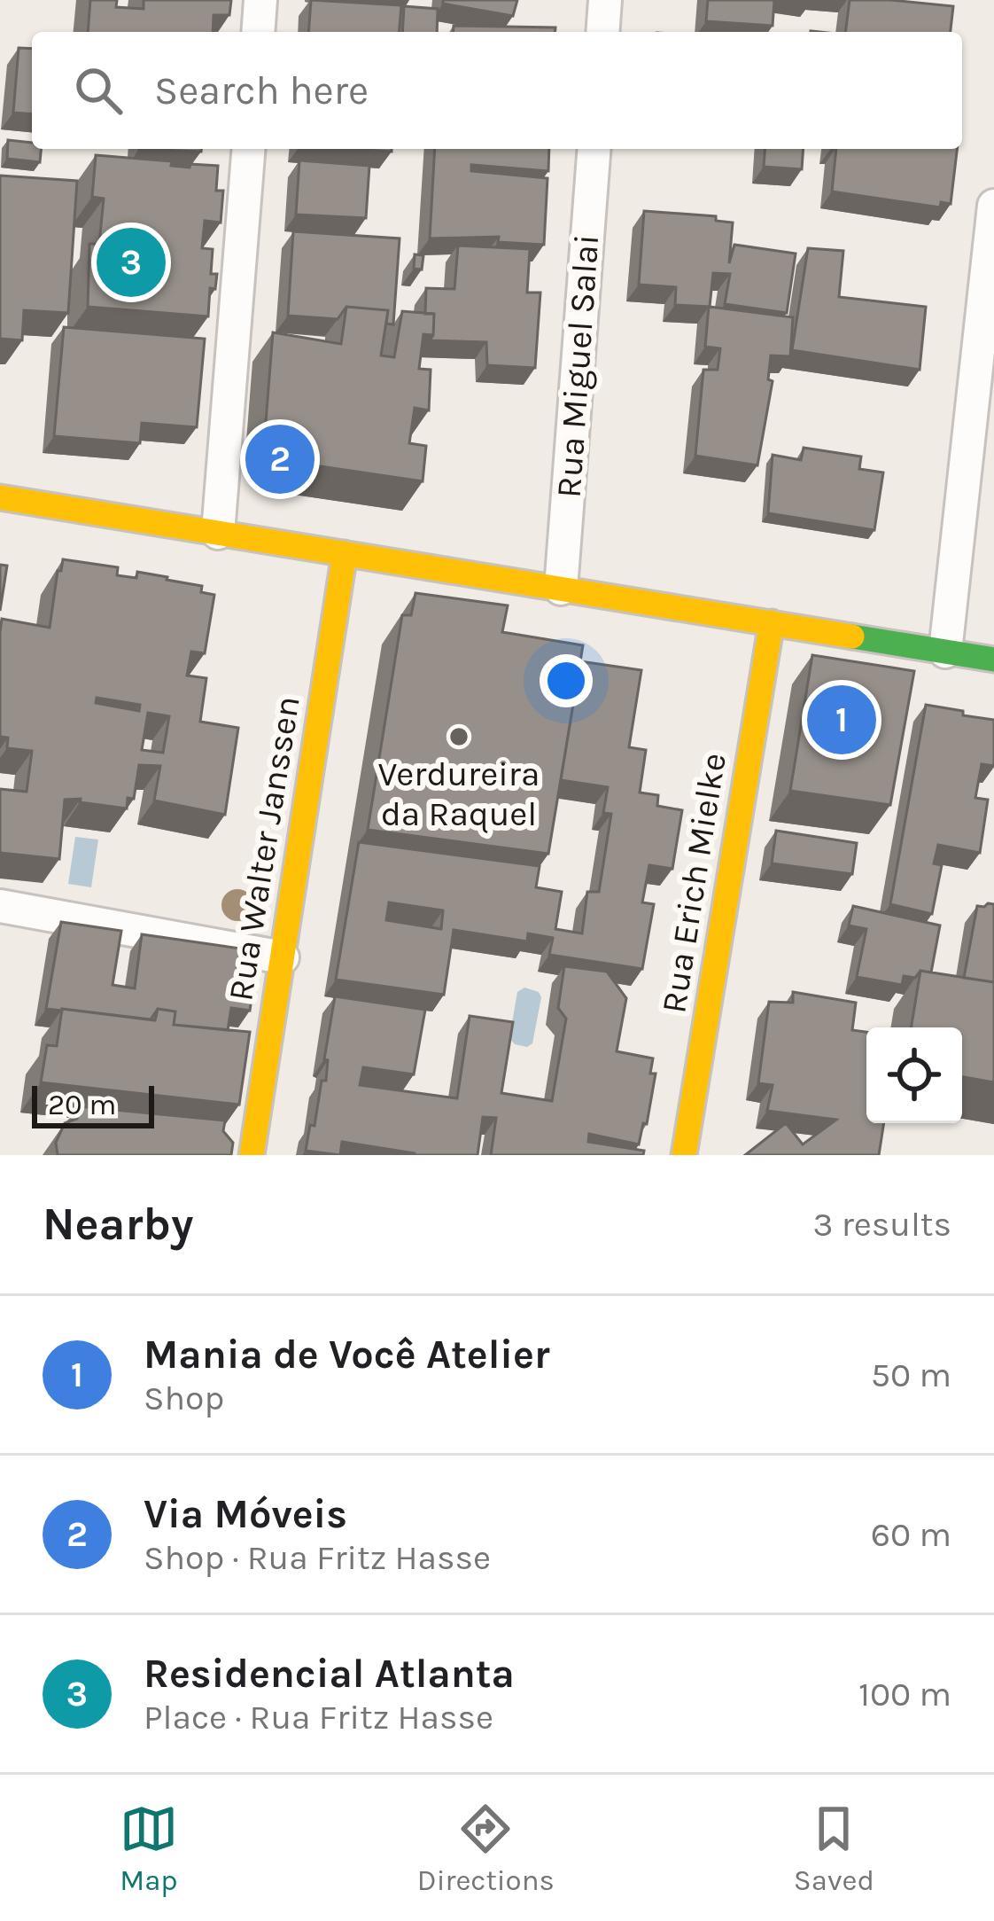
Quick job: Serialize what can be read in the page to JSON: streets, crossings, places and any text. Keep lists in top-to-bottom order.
{
  "streets": {
    "street": ["Rua Miguel Salai", "Rua Walter Janssen", "Rua Erich Mielke"]
  },
  "places": ["Verdureira da Raquel"],
  "scale_bar": "20 m",
  "page": {
    "search": "Search here",
    "pins": ["3", "2", "1"],
    "scale": "20 m",
    "heading": ["Nearby", "3 results"],
    "list": [
      {
        "mark": "1",
        "name": "Mania de Você Atelier",
        "note": "Shop",
        "value": "50 m"
      },
      {
        "mark": "2",
        "name": "Via Móveis",
        "note": "Shop · Rua Fritz Hasse",
        "value": "60 m"
      },
      {
        "mark": "3",
        "name": "Residencial Atlanta",
        "note": "Place · Rua Fritz Hasse",
        "value": "100 m"
      }
    ],
    "nav": ["Map", "Directions", "Saved"]
  }
}
